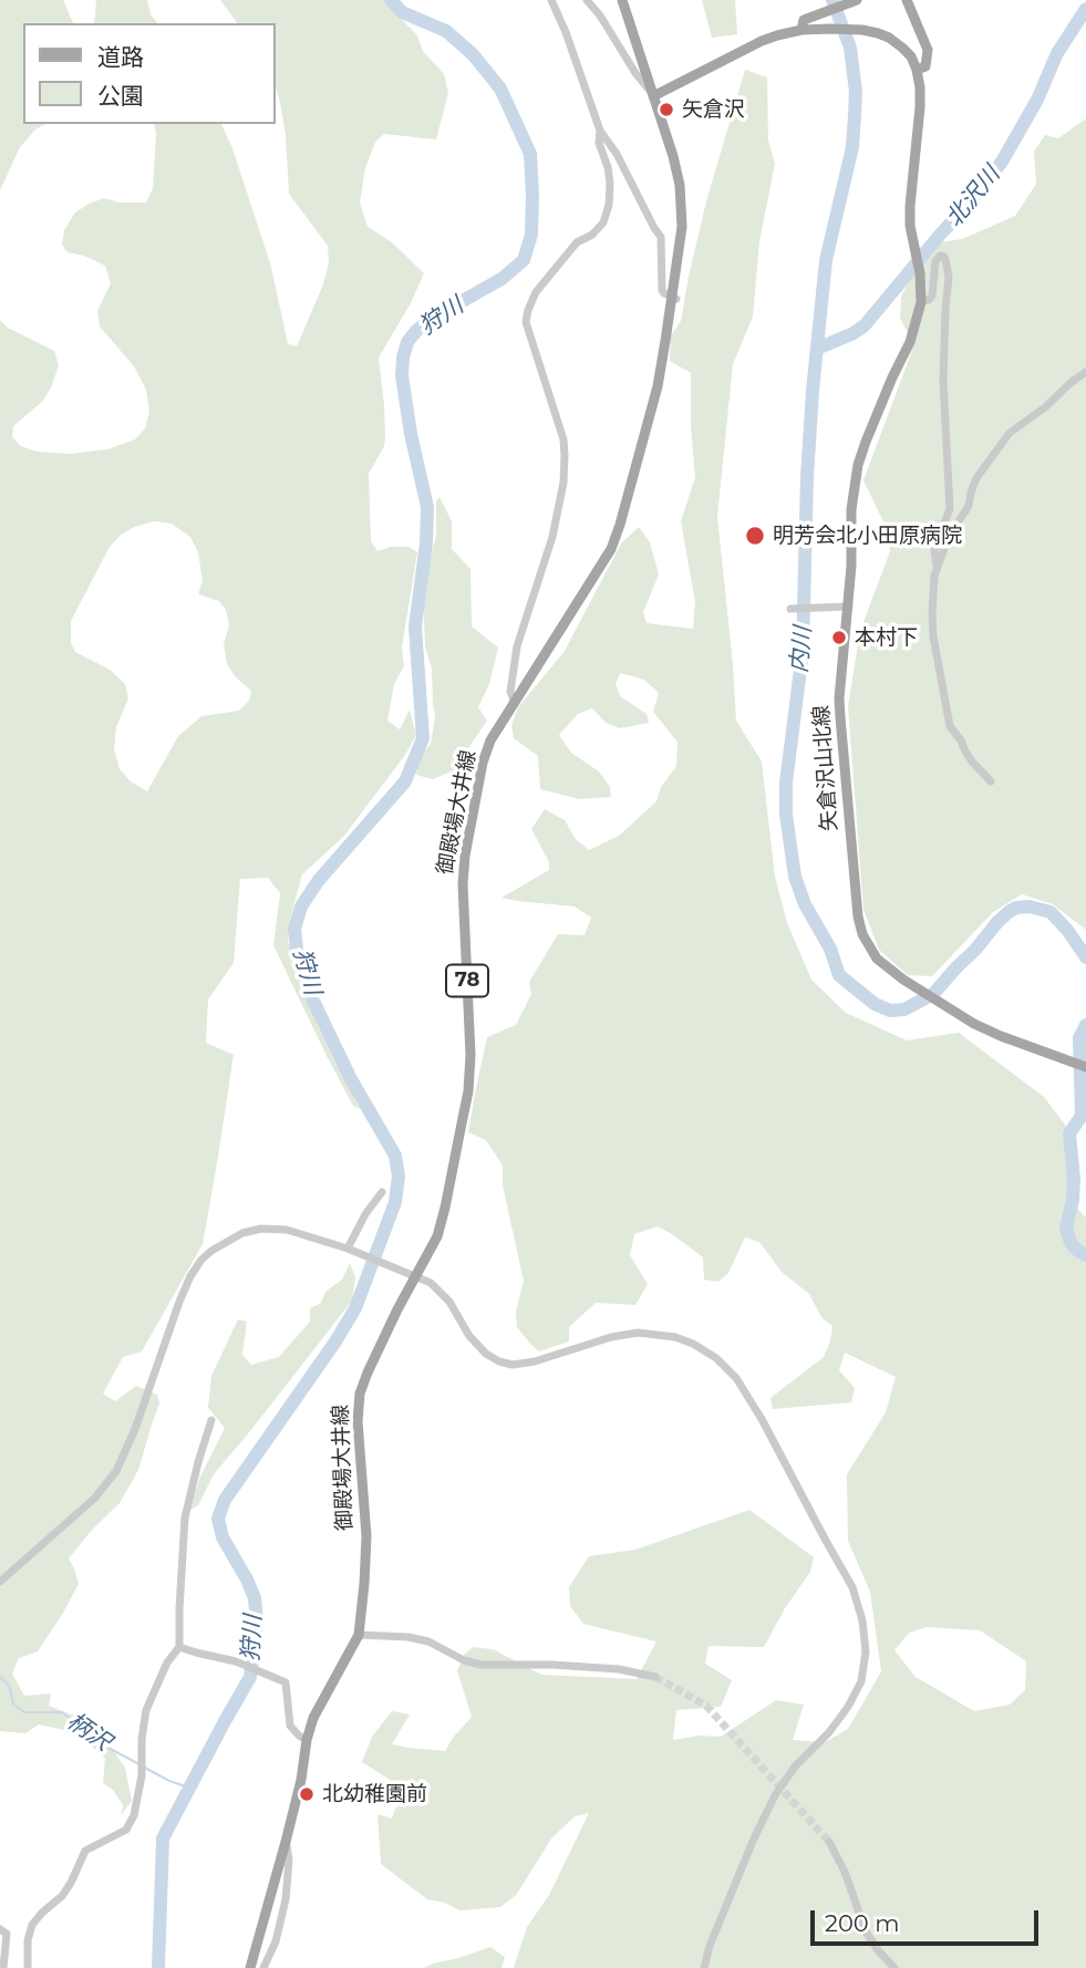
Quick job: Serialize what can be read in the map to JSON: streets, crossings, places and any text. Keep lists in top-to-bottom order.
{
  "streets": {
    "main road": ["矢倉沢山北線", "御殿場大井線", "78"]
  },
  "water": [
    "北沢川",
    "狩川",
    "内川",
    "柄沢"
  ],
  "places": [
    "矢倉沢",
    "明芳会北小田原病院",
    "本村下",
    "北幼稚園前"
  ],
  "legend": ["道路", "公園"],
  "scale_bar": "200 m"
}
